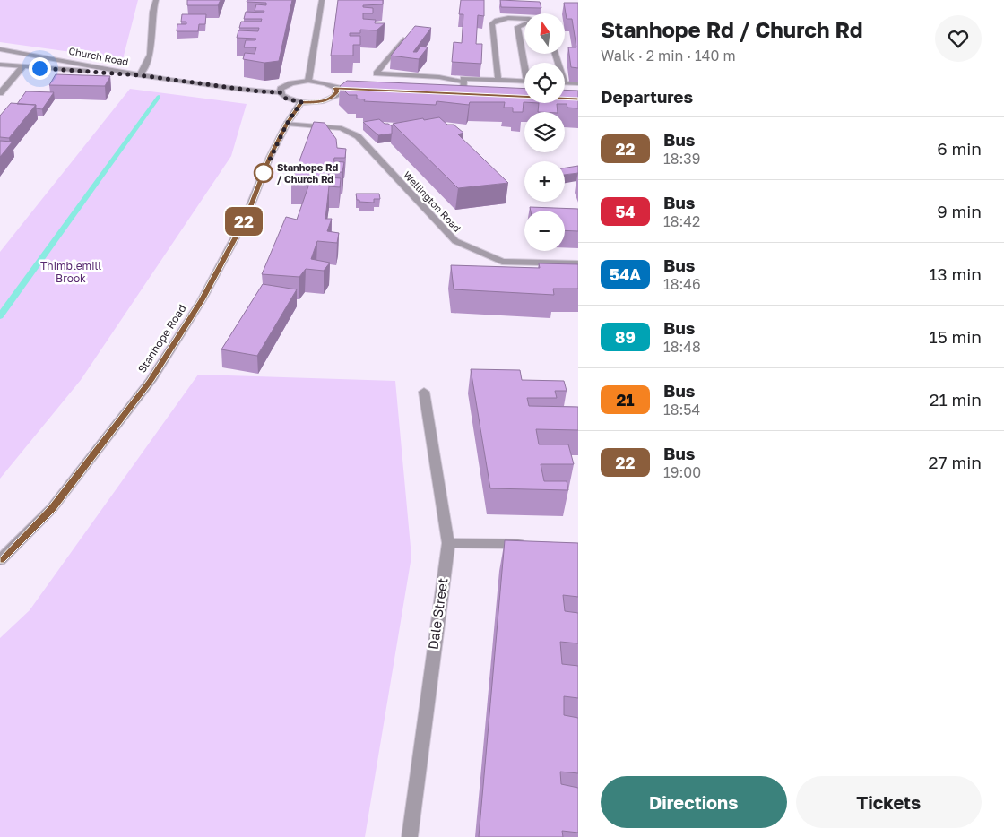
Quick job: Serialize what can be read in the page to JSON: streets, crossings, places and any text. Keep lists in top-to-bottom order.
{
  "streets": {
    "street": [
      "Church Road",
      "Wellington Road",
      "Stanhope Road",
      "Dale Street"
    ]
  },
  "crossings": [
    ["Wellington Road", "Stanhope Road"]
  ],
  "parks": ["Thimblemill Brook"],
  "places": ["Stanhope Rd / Church Rd"],
  "lines": ["bus line 22"],
  "north": "top",
  "page": {
    "on_map": "22",
    "heading": [
      ["Stanhope Rd / Church Rd", "Walk · 2 min · 140 m"],
      "Departures"
    ],
    "map_buttons": ["+", "−"],
    "list": [
      {
        "mark": "22",
        "name": "Bus",
        "note": "18:39",
        "value": "6 min"
      },
      {
        "mark": "54",
        "name": "Bus",
        "note": "18:42",
        "value": "9 min"
      },
      {
        "mark": "54A",
        "name": "Bus",
        "note": "18:46",
        "value": "13 min"
      },
      {
        "mark": "89",
        "name": "Bus",
        "note": "18:48",
        "value": "15 min"
      },
      {
        "mark": "21",
        "name": "Bus",
        "note": "18:54",
        "value": "21 min"
      },
      {
        "mark": "22",
        "name": "Bus",
        "note": "19:00",
        "value": "27 min"
      }
    ],
    "buttons": ["Directions", "Tickets"]
  }
}
